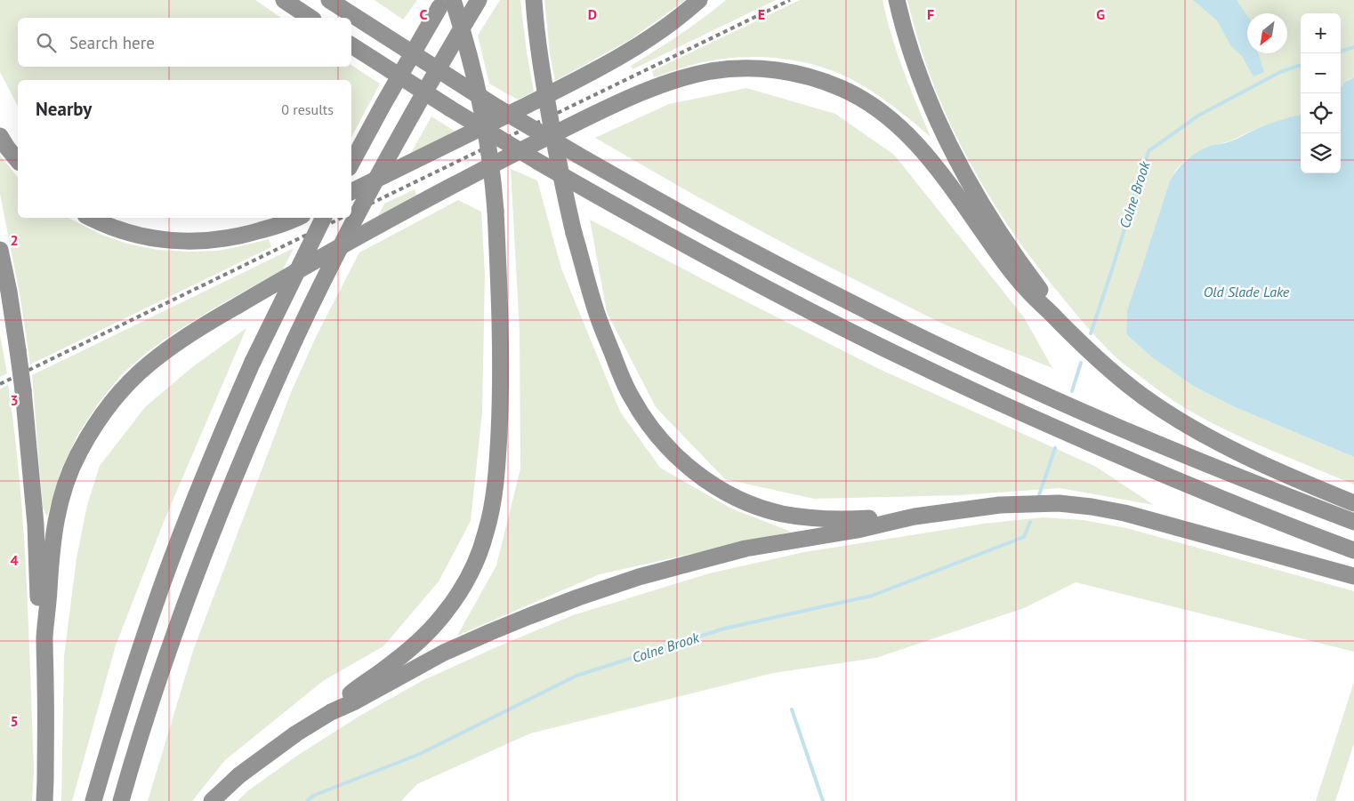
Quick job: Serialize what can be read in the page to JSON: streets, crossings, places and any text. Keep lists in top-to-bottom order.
{
  "water": ["Colne Brook", "Old Slade Lake"],
  "north": "bottom left",
  "page": {
    "map_buttons": ["+", "−"],
    "search": "Search here",
    "heading": ["Nearby", "0 results"]
  },
  "grid": {
    "columns": [
      "C",
      "D",
      "E",
      "F",
      "G"
    ],
    "rows": [
      "2",
      "3",
      "4",
      "5"
    ]
  }
}
